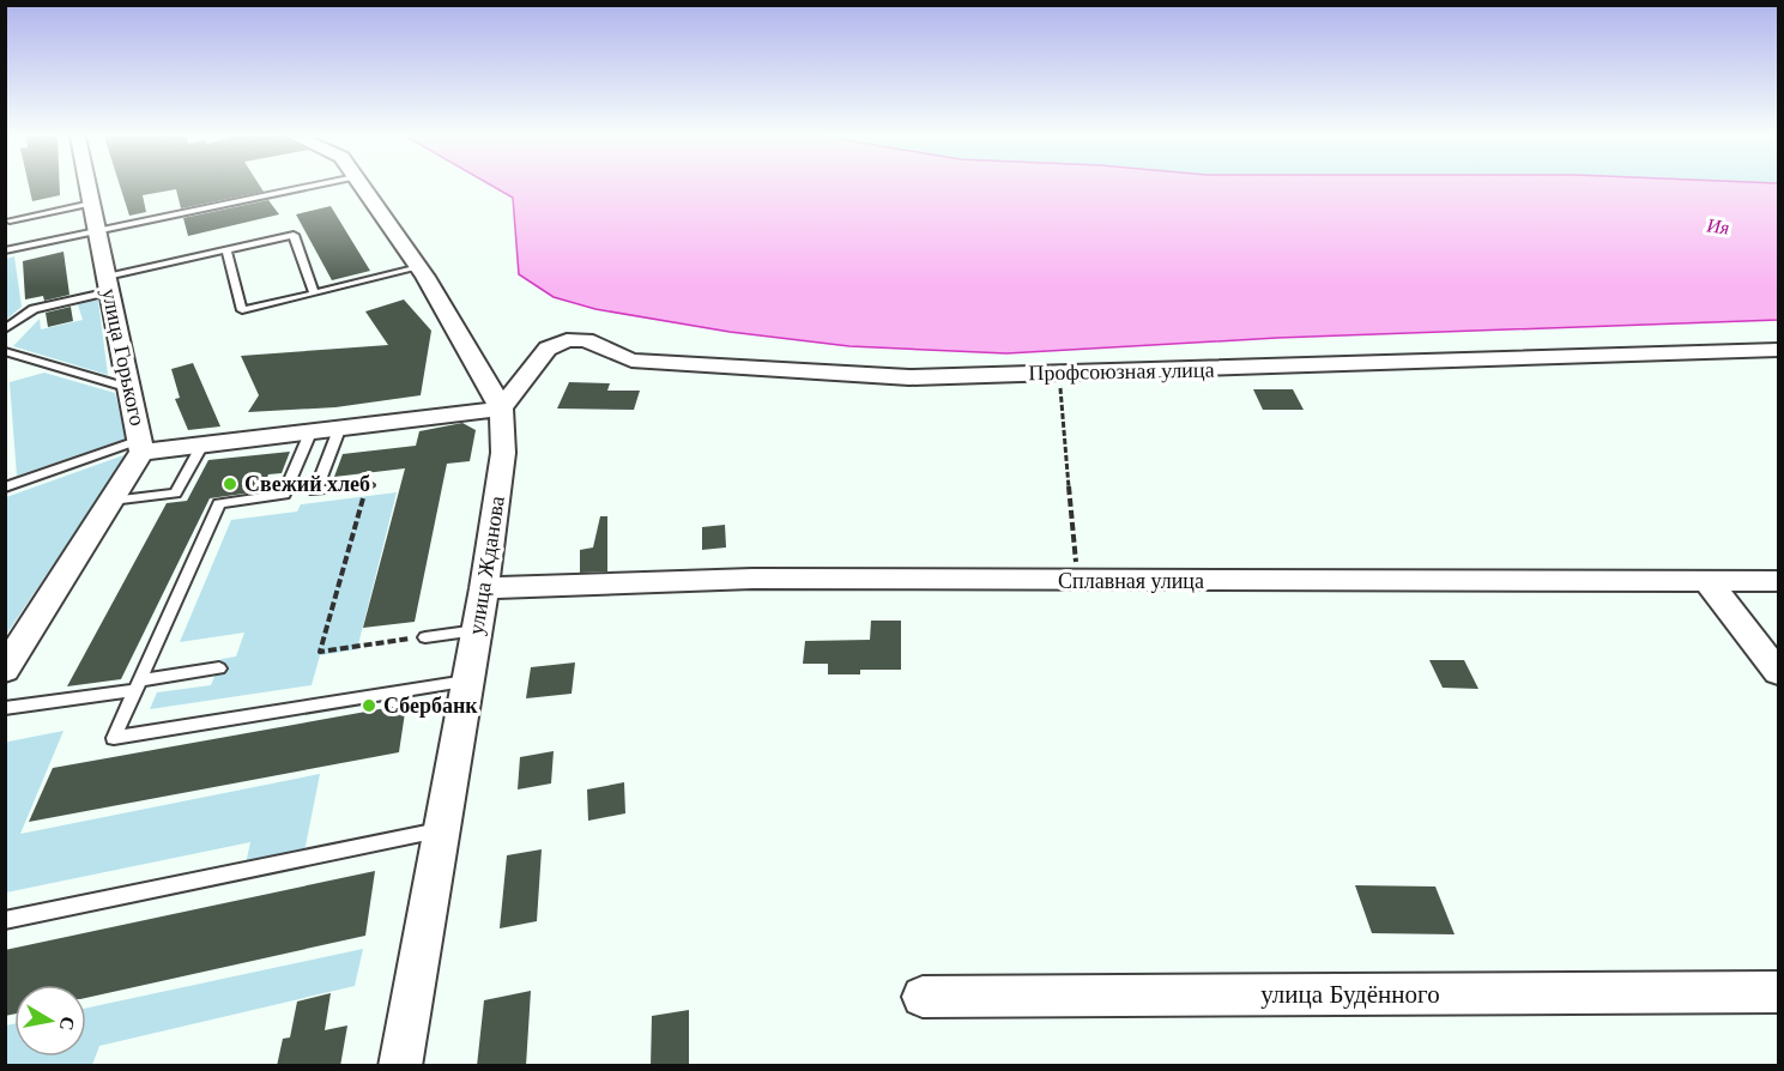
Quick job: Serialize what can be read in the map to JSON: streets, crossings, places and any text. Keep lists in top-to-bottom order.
{
  "streets": {
    "street": [
      "улица Горького",
      "Профсоюзная улица",
      "улица Жданова",
      "Сплавная улица",
      "улица Будённого"
    ]
  },
  "crossings": [
    ["Профсоюзная улица", "улица Жданова"],
    ["улица Жданова", "Сплавная улица"]
  ],
  "water": ["Ия"],
  "places": ["Свежий хлеб", "Сбербанк"],
  "north": "right"
}
